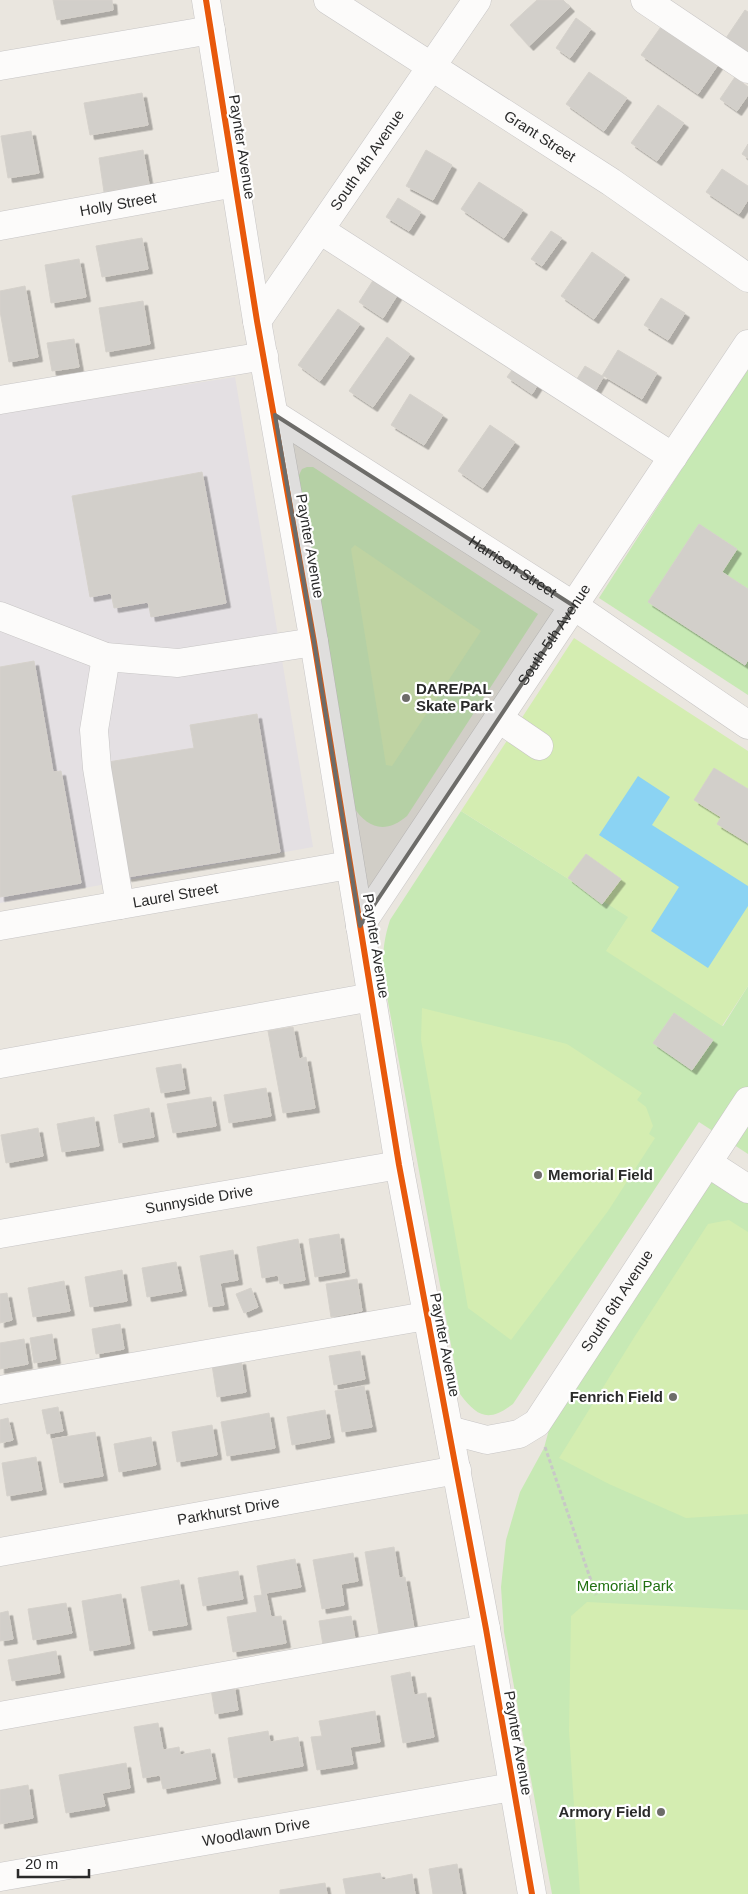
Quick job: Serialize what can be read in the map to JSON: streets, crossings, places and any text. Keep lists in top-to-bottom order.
{
  "streets": {
    "street": [
      "Grant Street",
      "Paynter Avenue",
      "South 4th Avenue",
      "Holly Street",
      "Harrison Street",
      "South 5th Avenue",
      "Laurel Street",
      "Sunnyside Drive",
      "South 6th Avenue",
      "Parkhurst Drive",
      "Woodlawn Drive"
    ]
  },
  "crossings": [
    ["Grant Street", "South 4th Avenue"],
    ["Paynter Avenue", "South 4th Avenue"],
    ["Paynter Avenue", "Holly Street"],
    ["Paynter Avenue", "Harrison Street"],
    ["Paynter Avenue", "South 5th Avenue"],
    ["Paynter Avenue", "Laurel Street"],
    ["Paynter Avenue", "Sunnyside Drive"],
    ["Paynter Avenue", "South 6th Avenue"],
    ["Paynter Avenue", "Parkhurst Drive"],
    ["Paynter Avenue", "Woodlawn Drive"],
    ["Harrison Street", "South 5th Avenue"]
  ],
  "parks": ["Memorial Park"],
  "places": [
    "DARE/PAL Skate Park",
    "Memorial Field",
    "Fenrich Field",
    "Armory Field"
  ],
  "scale_bar": "20 m"
}
